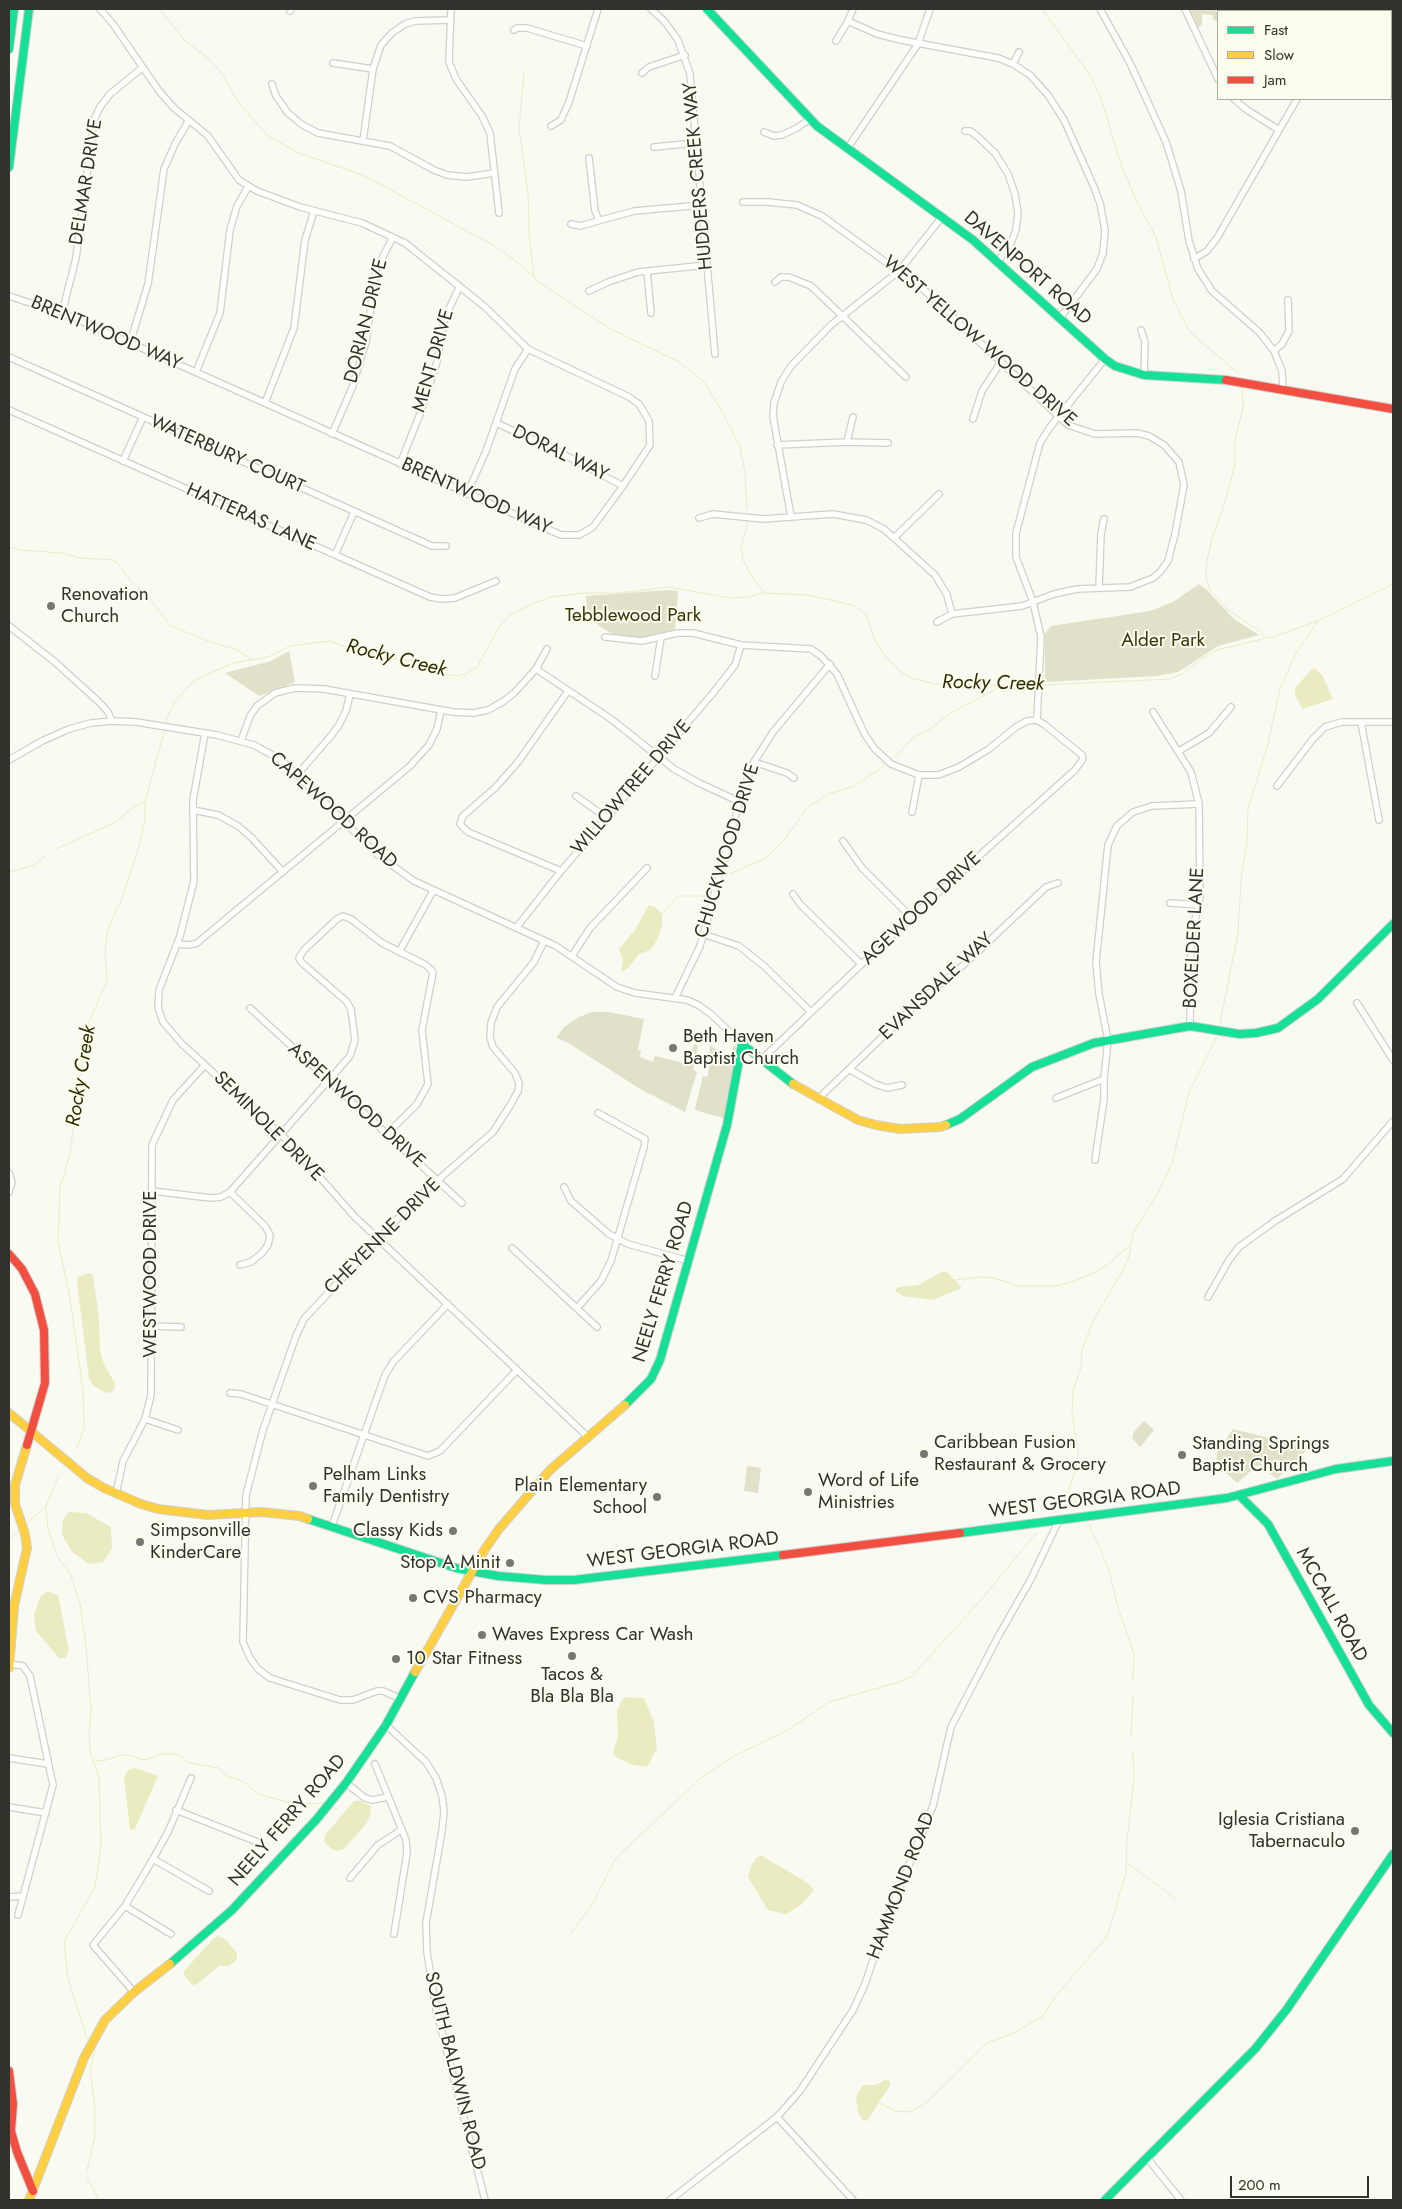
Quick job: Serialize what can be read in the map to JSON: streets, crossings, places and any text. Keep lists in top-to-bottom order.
{
  "streets": {
    "main road": [
      "DAVENPORT ROAD",
      "NEELY FERRY ROAD",
      "WEST GEORGIA ROAD",
      "MCCALL ROAD"
    ],
    "street": [
      "HUDDERS CREEK WAY",
      "DELMAR DRIVE",
      "DORIAN DRIVE",
      "BRENTWOOD WAY",
      "WEST YELLOW WOOD DRIVE",
      "MENT DRIVE",
      "DORAL WAY",
      "WATERBURY COURT",
      "HATTERAS LANE",
      "WILLOWTREE DRIVE",
      "CAPEWOOD ROAD",
      "CHUCKWOOD DRIVE",
      "AGEWOOD DRIVE",
      "BOXELDER LANE",
      "EVANSDALE WAY",
      "ASPENWOOD DRIVE",
      "SEMINOLE DRIVE",
      "CHEYENNE DRIVE",
      "WESTWOOD DRIVE",
      "HAMMOND ROAD",
      "SOUTH BALDWIN ROAD"
    ]
  },
  "crossings": [
    ["DELMAR DRIVE", "BRENTWOOD WAY"],
    ["DORIAN DRIVE", "BRENTWOOD WAY"],
    ["BRENTWOOD WAY", "MENT DRIVE"],
    ["BRENTWOOD WAY", "DORAL WAY"],
    ["WILLOWTREE DRIVE", "CAPEWOOD ROAD"],
    ["CAPEWOOD ROAD", "CHUCKWOOD DRIVE"],
    ["CAPEWOOD ROAD", "SEMINOLE DRIVE"],
    ["CAPEWOOD ROAD", "CHEYENNE DRIVE"],
    ["CAPEWOOD ROAD", "NEELY FERRY ROAD"],
    ["ASPENWOOD DRIVE", "CHEYENNE DRIVE"],
    ["SEMINOLE DRIVE", "CHEYENNE DRIVE"],
    ["SEMINOLE DRIVE", "WESTWOOD DRIVE"],
    ["SEMINOLE DRIVE", "NEELY FERRY ROAD"],
    ["CHEYENNE DRIVE", "NEELY FERRY ROAD"],
    ["CHEYENNE DRIVE", "WEST GEORGIA ROAD"],
    ["WESTWOOD DRIVE", "WEST GEORGIA ROAD"],
    ["NEELY FERRY ROAD", "WEST GEORGIA ROAD"],
    ["NEELY FERRY ROAD", "SOUTH BALDWIN ROAD"],
    ["WEST GEORGIA ROAD", "MCCALL ROAD"],
    ["WEST GEORGIA ROAD", "HAMMOND ROAD"]
  ],
  "water": ["Rocky Creek"],
  "parks": ["Tebblewood Park", "Alder Park"],
  "places": [
    "Renovation Church",
    "Beth Haven Baptist Church",
    "Caribbean Fusion Restaurant & Grocery",
    "Standing Springs Baptist Church",
    "Pelham Links Family Dentistry",
    "Word of Life Ministries",
    "Plain Elementary School",
    "Classy Kids",
    "Simpsonville KinderCare",
    "Stop A Minit",
    "CVS Pharmacy",
    "Waves Express Car Wash",
    "Tacos & Bla Bla Bla",
    "10 Star Fitness",
    "Iglesia Cristiana Tabernaculo"
  ],
  "legend": ["Fast", "Slow", "Jam"],
  "scale_bar": "200 m"
}
